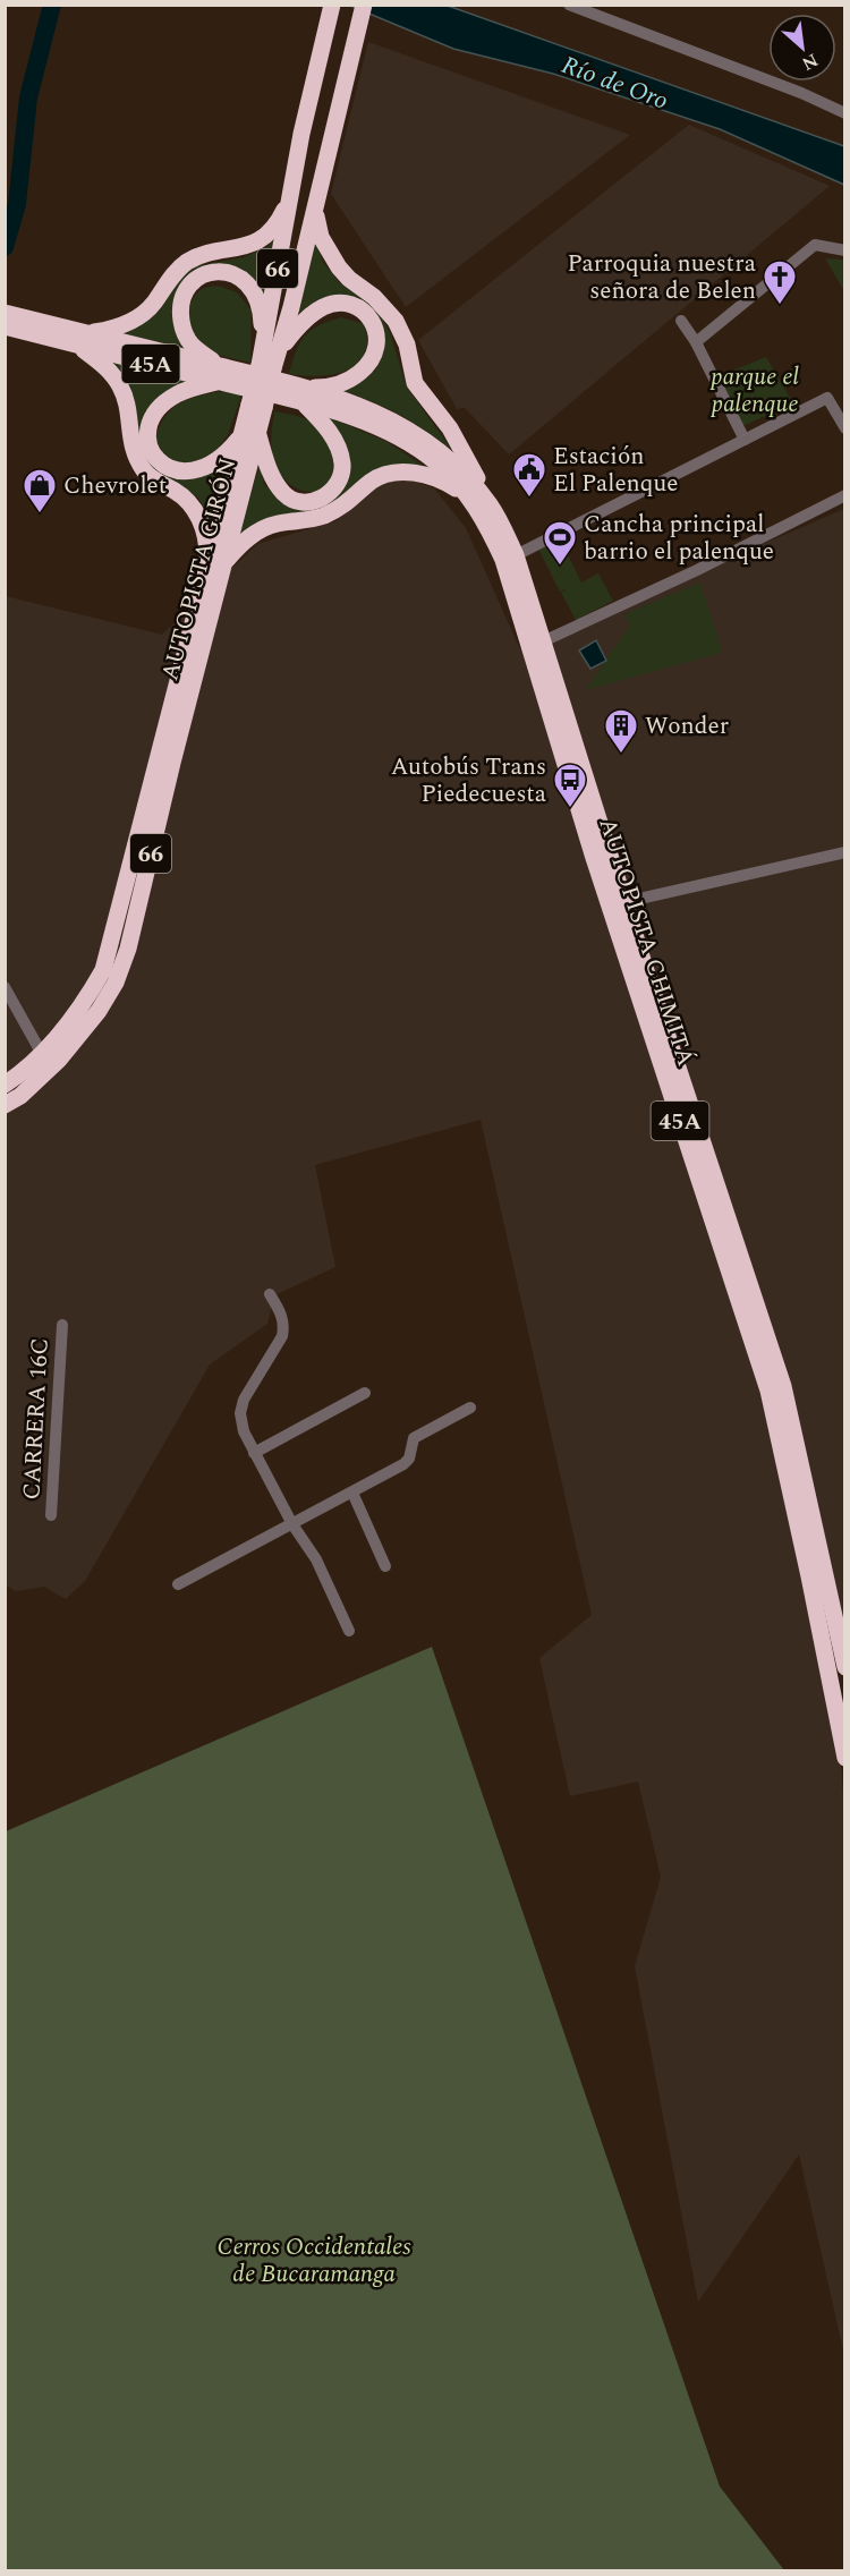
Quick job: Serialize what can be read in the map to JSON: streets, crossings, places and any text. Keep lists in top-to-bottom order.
{
  "streets": {
    "highway": [
      "66",
      "45A",
      "AUTOPISTA GIRÓN",
      "AUTOPISTA CHIMITÁ"
    ],
    "street": ["CARRERA 16C"]
  },
  "crossings": [
    ["45A", "AUTOPISTA GIRÓN"],
    ["45A", "AUTOPISTA CHIMITÁ"],
    ["AUTOPISTA GIRÓN", "AUTOPISTA CHIMITÁ"]
  ],
  "water": ["Río de Oro"],
  "parks": ["parque el palenque", "Cerros Occidentales de Bucaramanga"],
  "places": {
    "church": ["Parroquia nuestra señora de Belen"],
    "public building": ["Estación El Palenque"],
    "shop": ["Chevrolet"],
    "sports": ["Cancha principal barrio el palenque"],
    "building": ["Wonder"],
    "bus stop": ["Autobús Trans Piedecuesta"]
  },
  "north": "bottom right"
}
